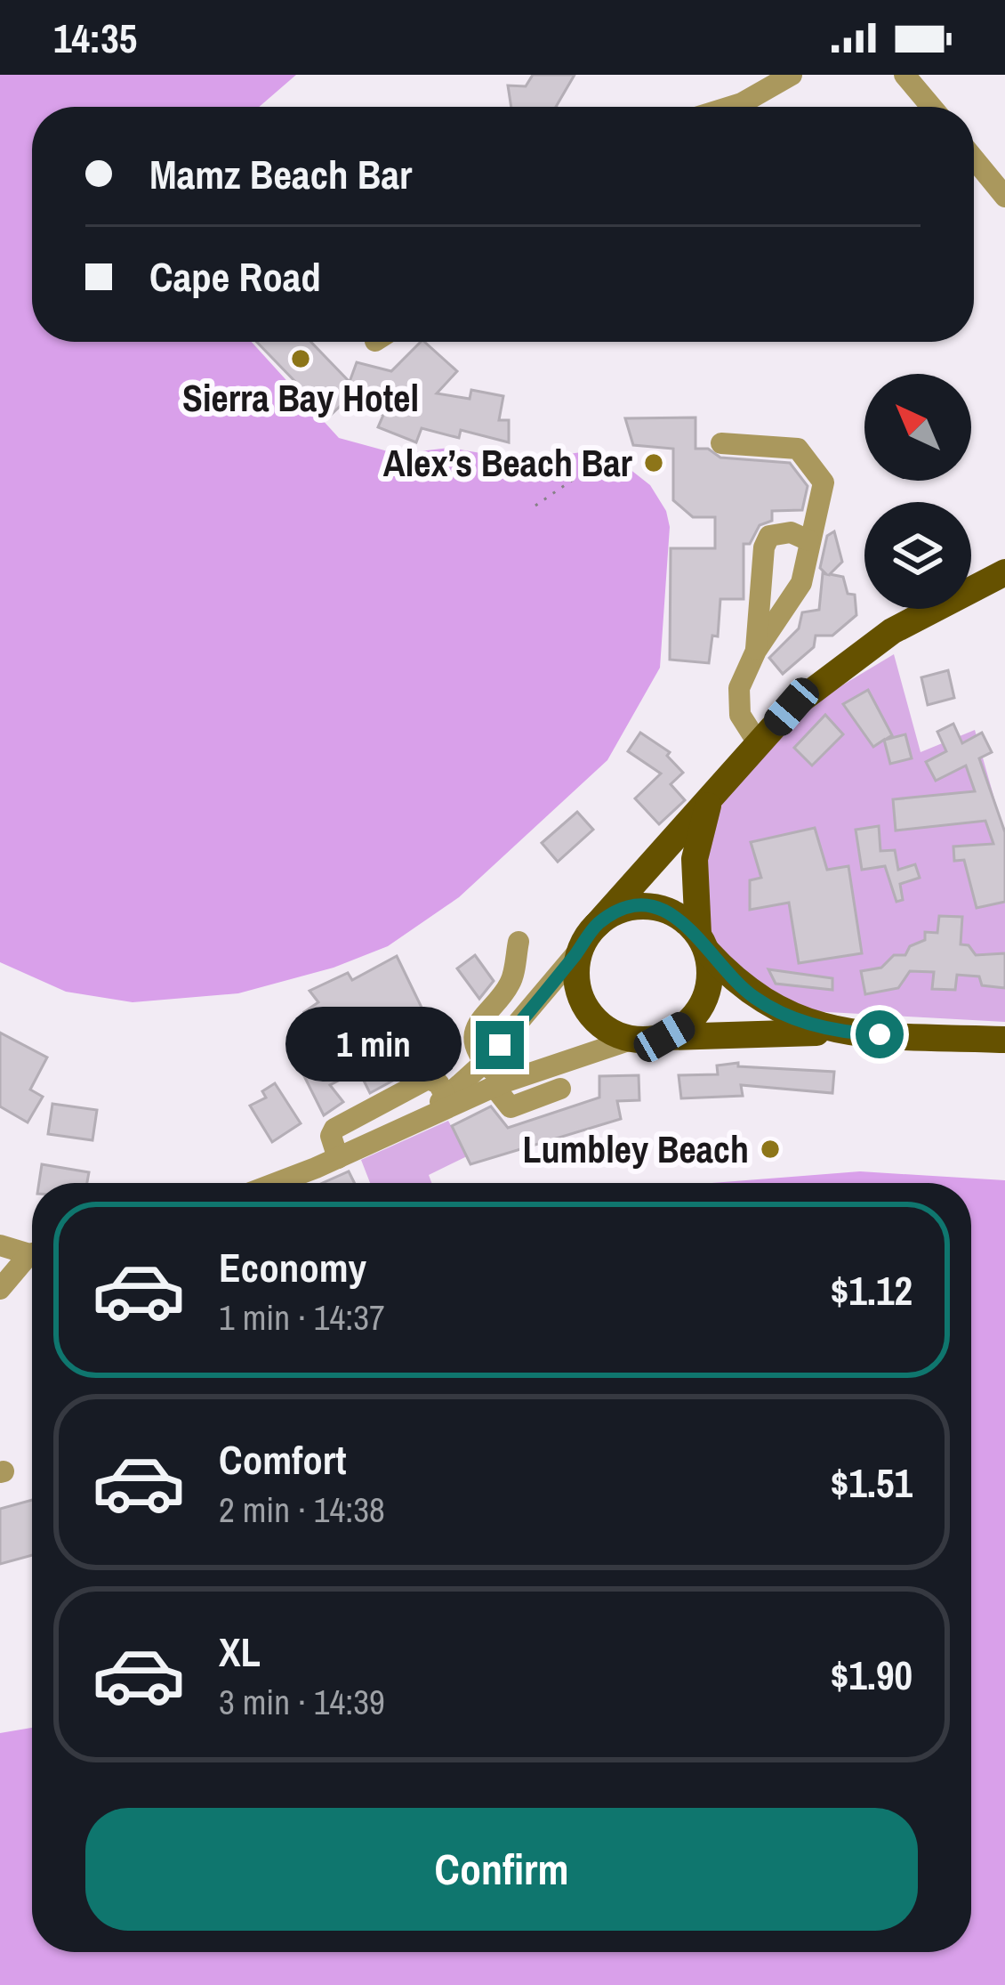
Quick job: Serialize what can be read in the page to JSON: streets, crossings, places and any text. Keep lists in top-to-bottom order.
{
  "places": ["Sierra Bay Hotel", "Alex’s Beach Bar", "Lumbley Beach"],
  "north": "top left",
  "page": {
    "status": "14:35",
    "banner": ["Mamz Beach Bar", "Cape Road"],
    "bubble": "1 min",
    "list": [
      {
        "name": "Economy",
        "note": "1 min · 14:37",
        "value": "$1.12"
      },
      {
        "name": "Comfort",
        "note": "2 min · 14:38",
        "value": "$1.51"
      },
      {
        "name": "XL",
        "note": "3 min · 14:39",
        "value": "$1.90"
      }
    ],
    "buttons": "Confirm"
  }
}
